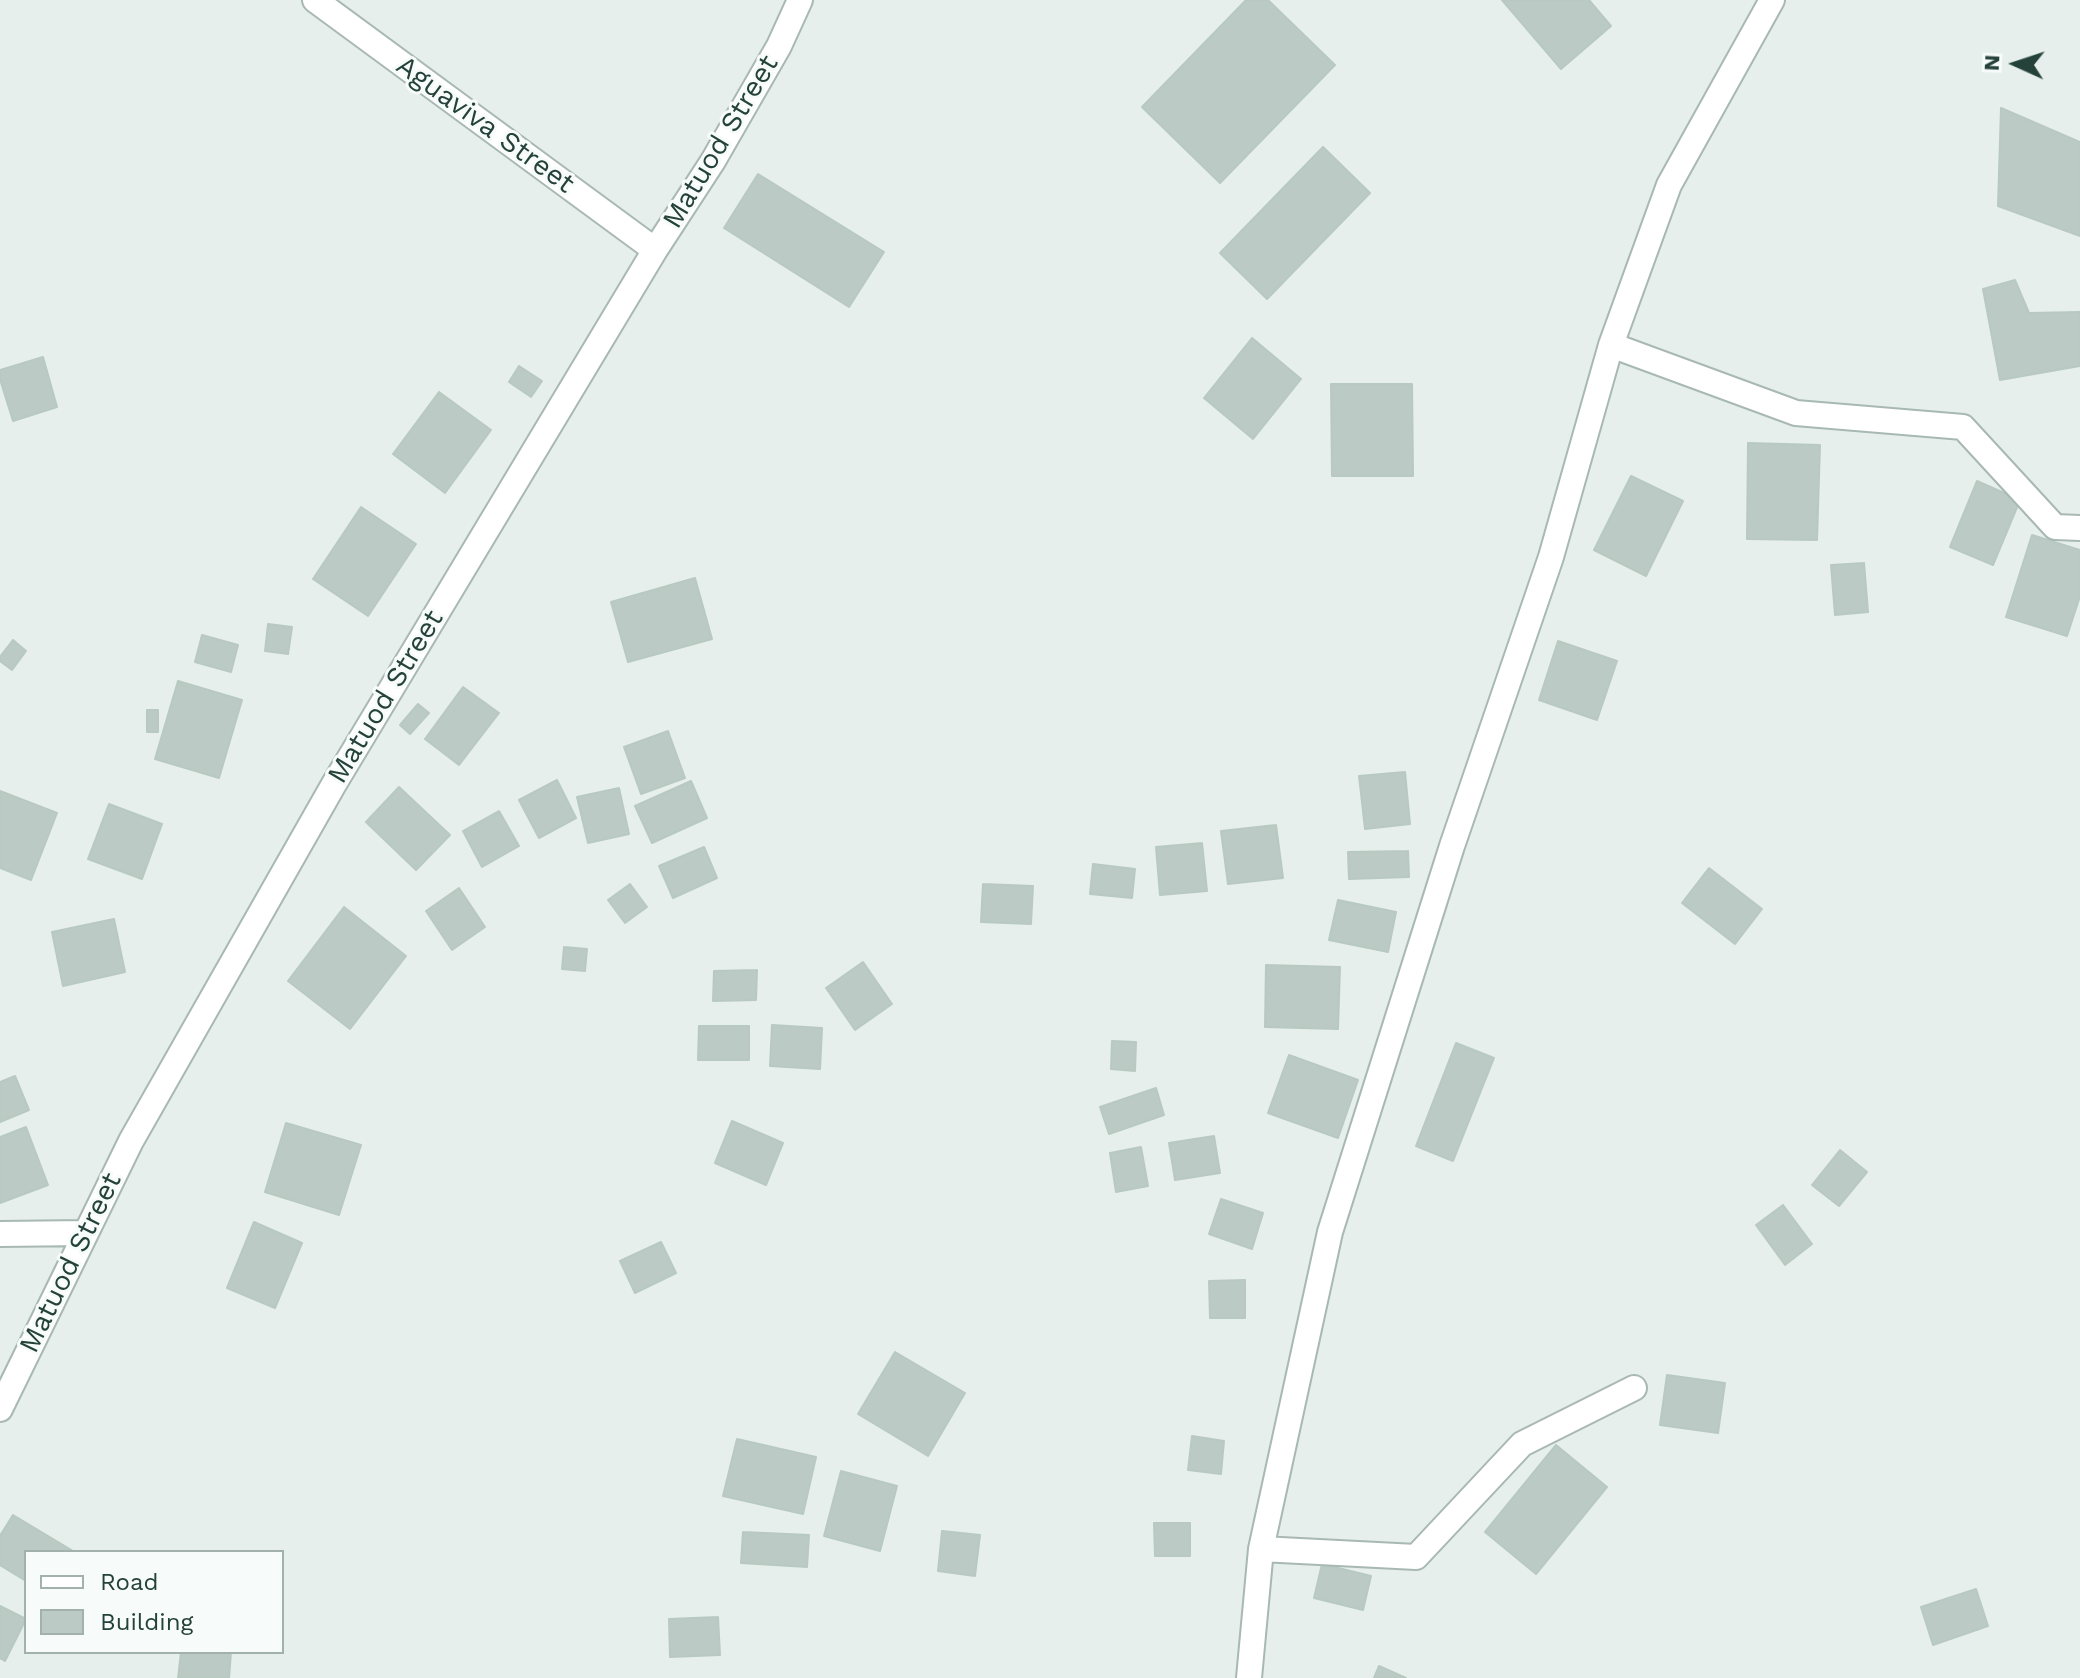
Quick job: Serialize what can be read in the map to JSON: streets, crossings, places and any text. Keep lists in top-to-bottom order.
{
  "streets": {
    "street": ["Aguaviva Street", "Matuod Street"]
  },
  "crossings": [
    ["Aguaviva Street", "Matuod Street"]
  ],
  "legend": ["Road", "Building"],
  "north": "left"
}
